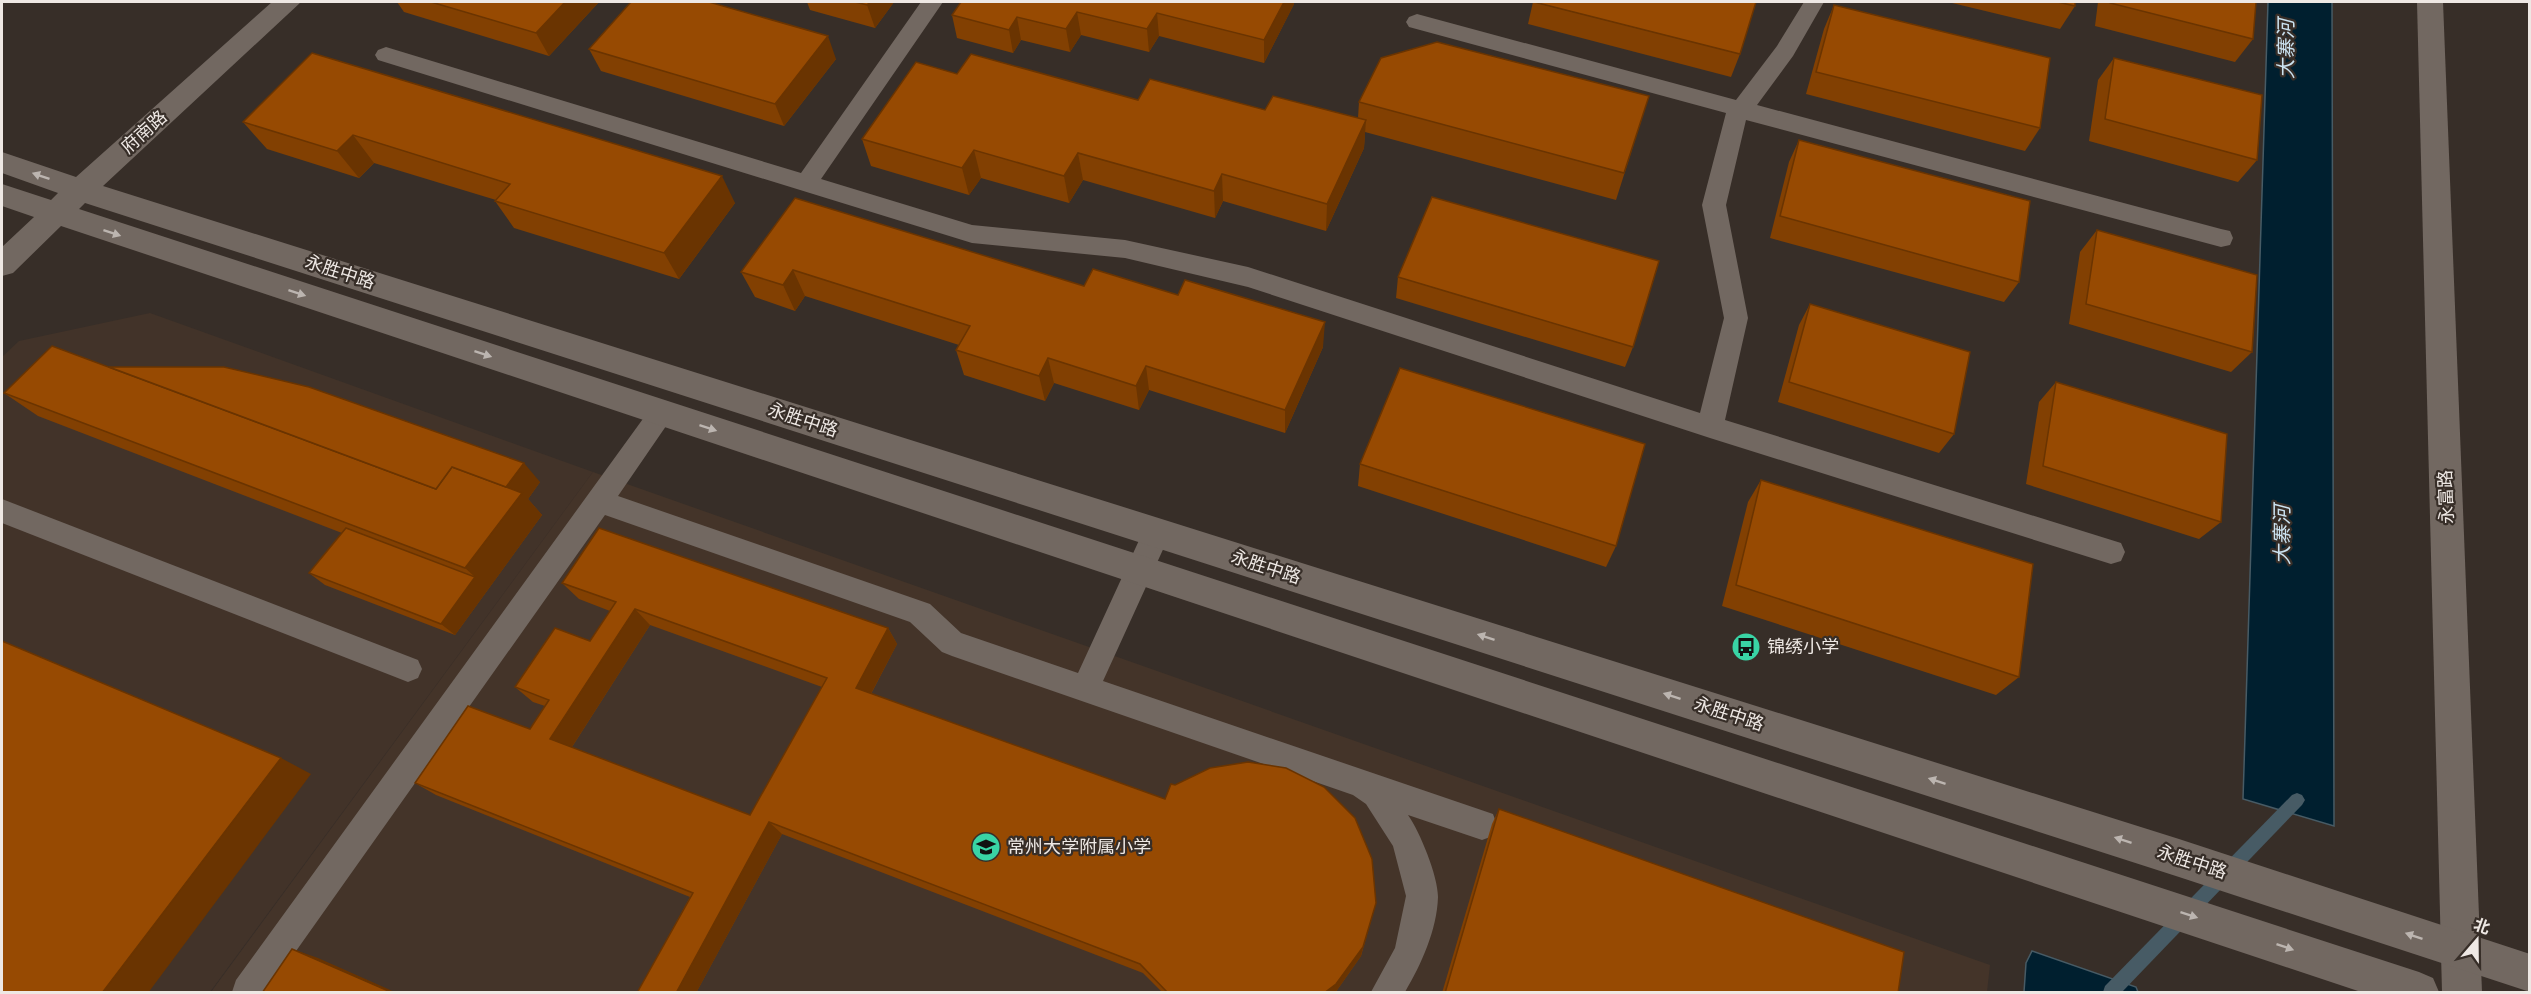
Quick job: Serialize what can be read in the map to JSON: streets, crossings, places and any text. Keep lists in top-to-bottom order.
{
  "streets": {
    "street": ["府南路", "永胜中路", "永富路"]
  },
  "crossings": [
    ["府南路", "永胜中路"],
    ["永胜中路", "永富路"]
  ],
  "water": ["大寨河"],
  "places": {
    "bus stop": ["锦绣小学"],
    "school or university": ["常州大学附属小学"]
  },
  "north": "top"
}
